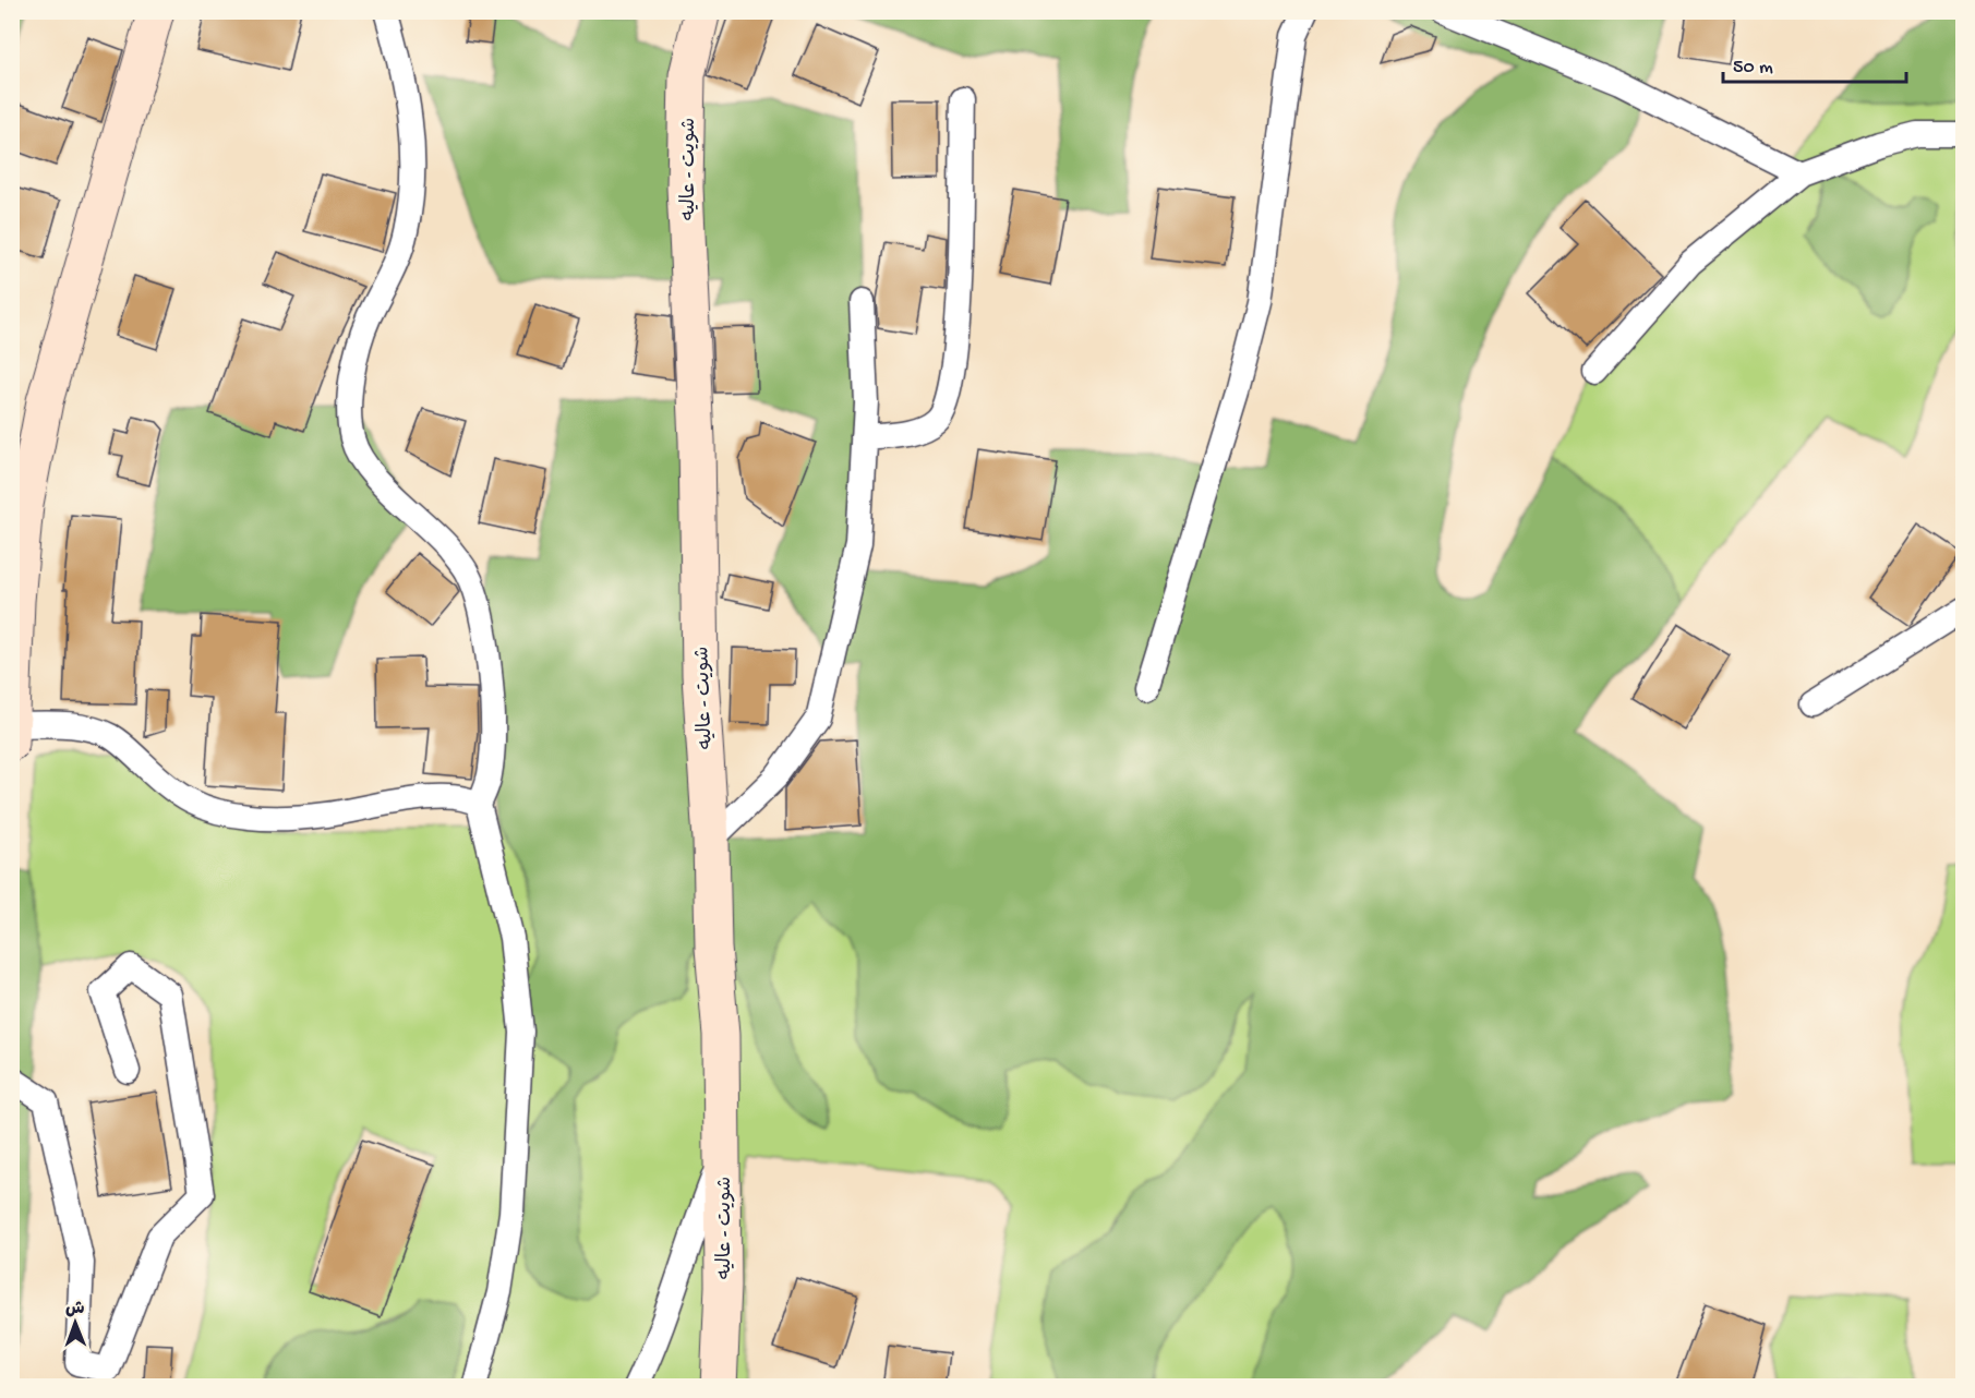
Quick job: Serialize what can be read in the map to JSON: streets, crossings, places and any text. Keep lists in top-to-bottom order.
{
  "streets": {
    "street": ["شويت - عاليه"]
  },
  "scale_bar": "50 m",
  "north": "top"
}
